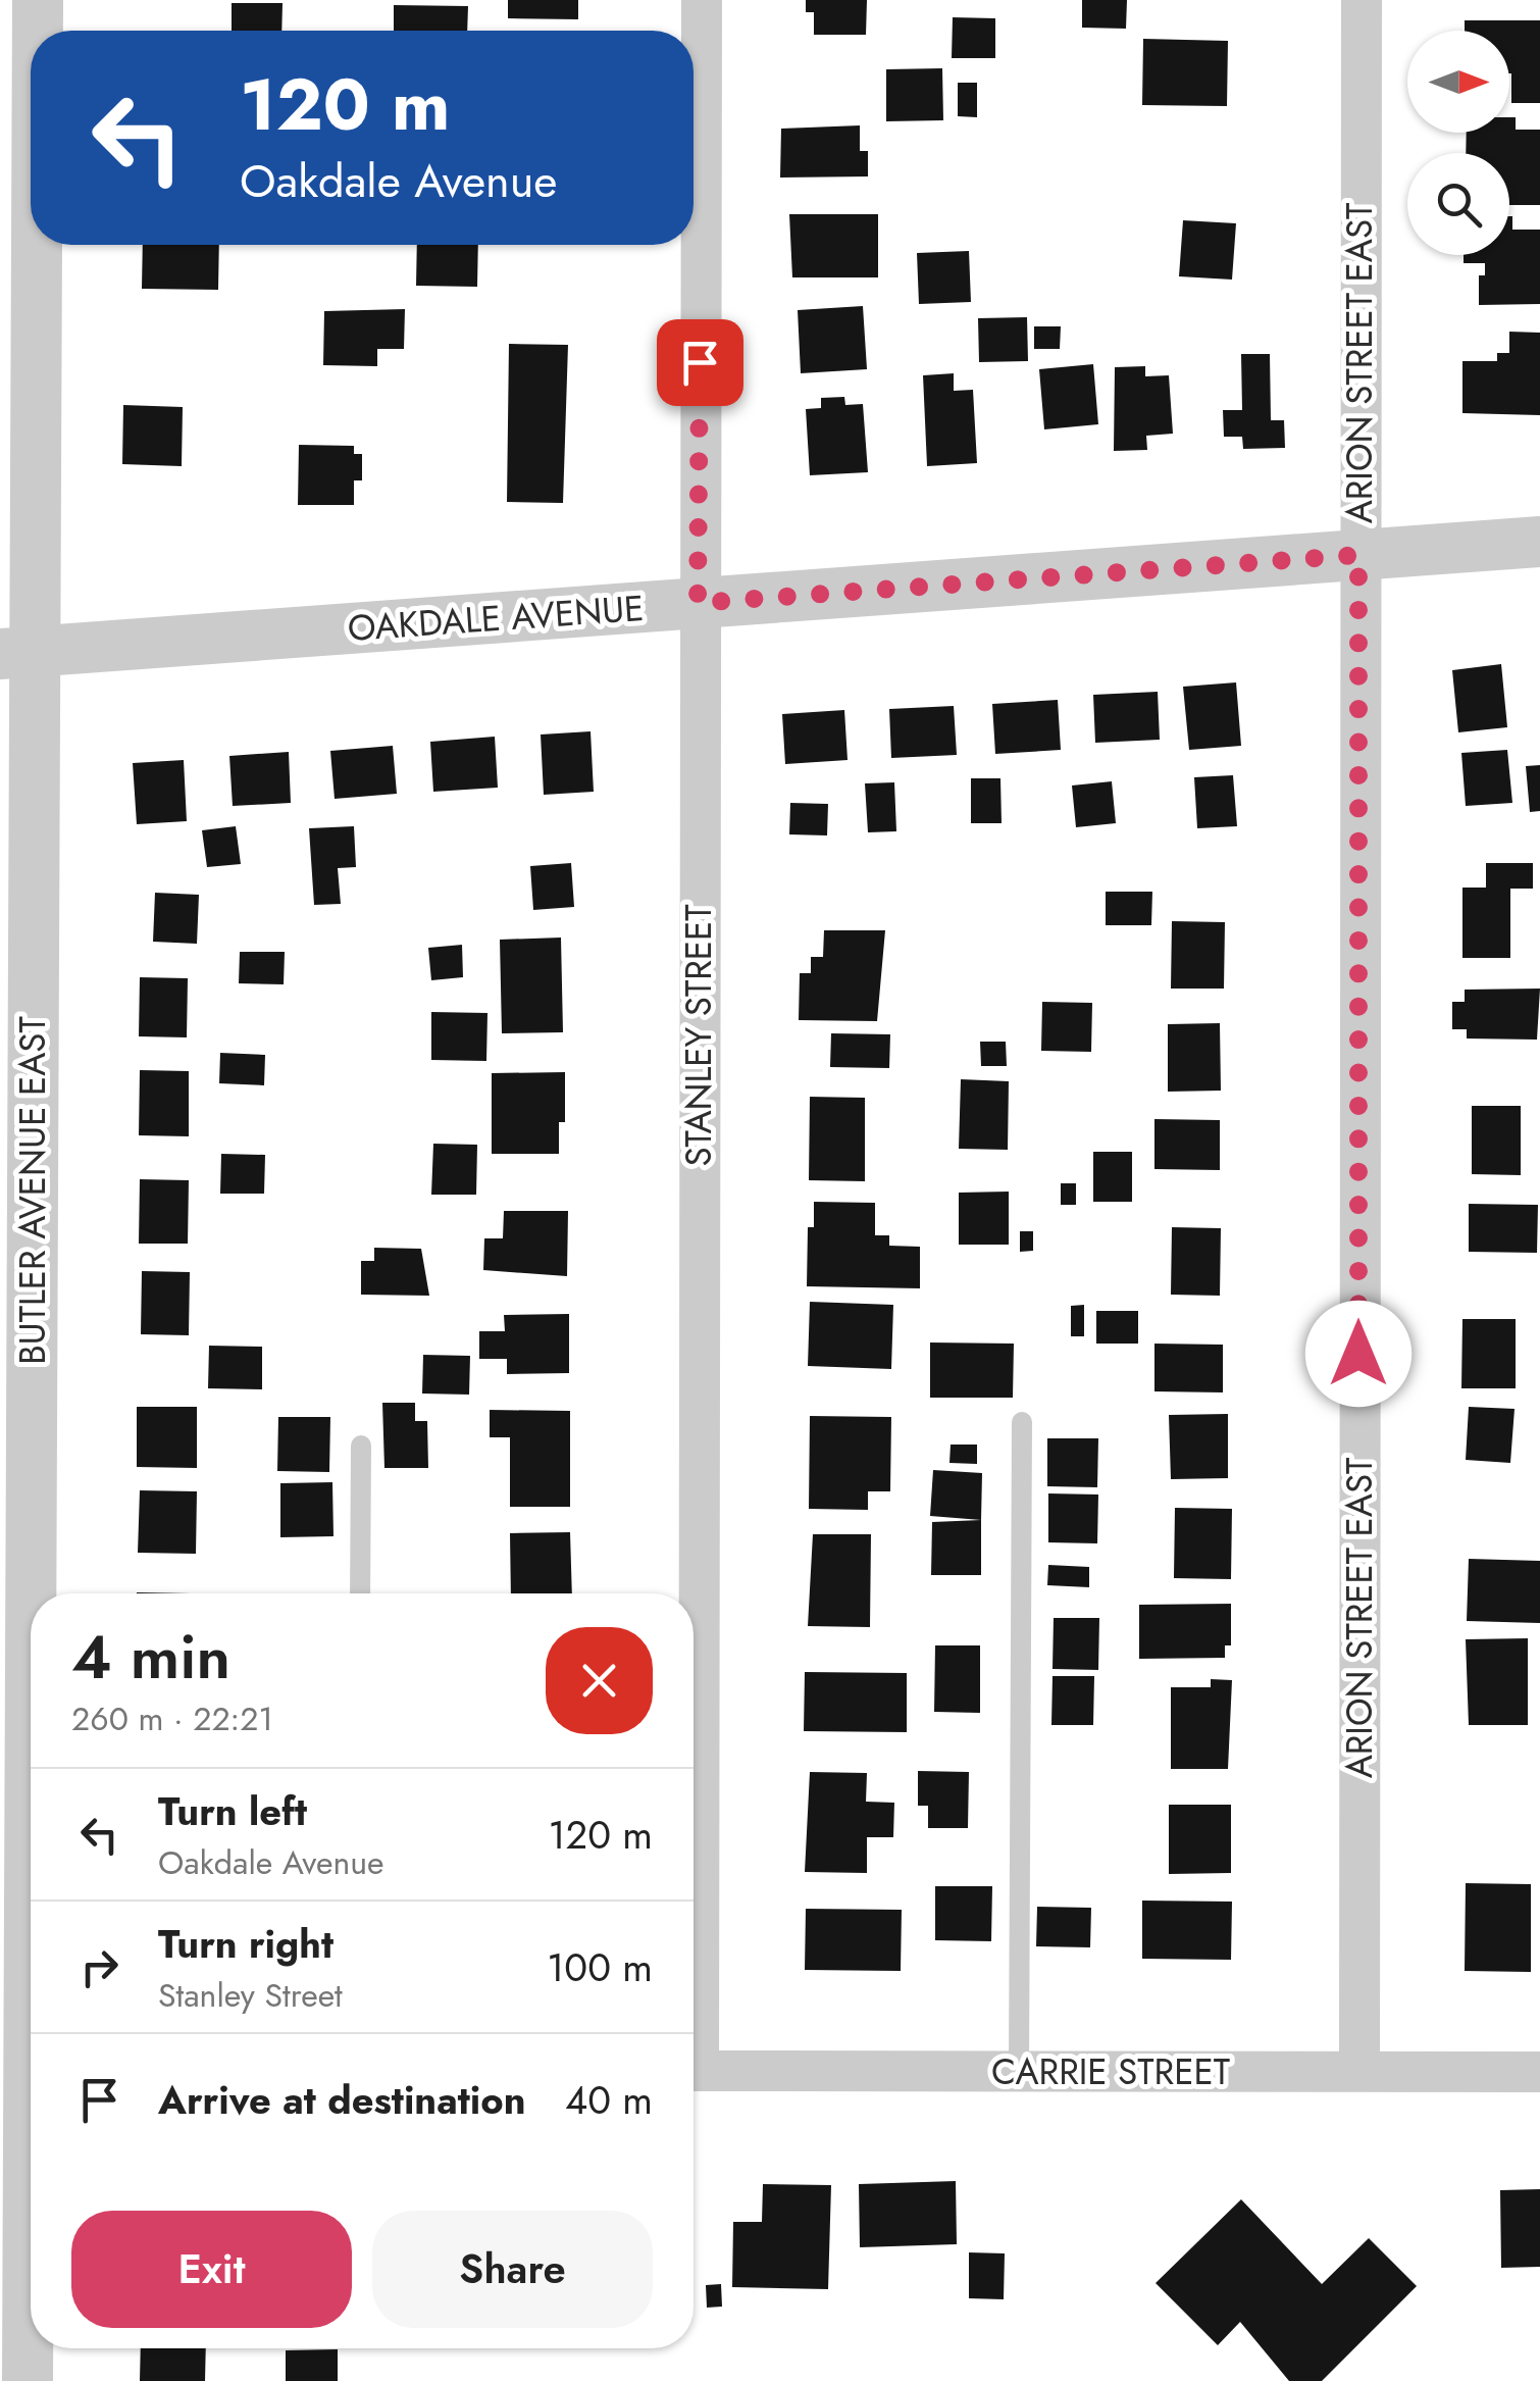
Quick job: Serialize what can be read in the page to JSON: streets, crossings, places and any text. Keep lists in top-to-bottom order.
{
  "streets": {
    "street": [
      "ARION STREET EAST",
      "OAKDALE AVENUE",
      "STANLEY STREET",
      "BUTLER AVENUE EAST",
      "CARRIE STREET"
    ]
  },
  "crossings": [
    ["ARION STREET EAST", "OAKDALE AVENUE"],
    ["ARION STREET EAST", "CARRIE STREET"],
    ["OAKDALE AVENUE", "STANLEY STREET"],
    ["OAKDALE AVENUE", "BUTLER AVENUE EAST"]
  ],
  "north": "right",
  "page": {
    "turn": ["120 m", "Oakdale Avenue"],
    "heading": ["4 min", "260 m · 22:21"],
    "list": [
      {
        "name": "Turn left",
        "note": "Oakdale Avenue",
        "value": "120 m"
      },
      {
        "name": "Turn right",
        "note": "Stanley Street",
        "value": "100 m"
      },
      {
        "name": "Arrive at destination",
        "value": "40 m"
      }
    ],
    "buttons": ["Exit", "Share"]
  }
}
